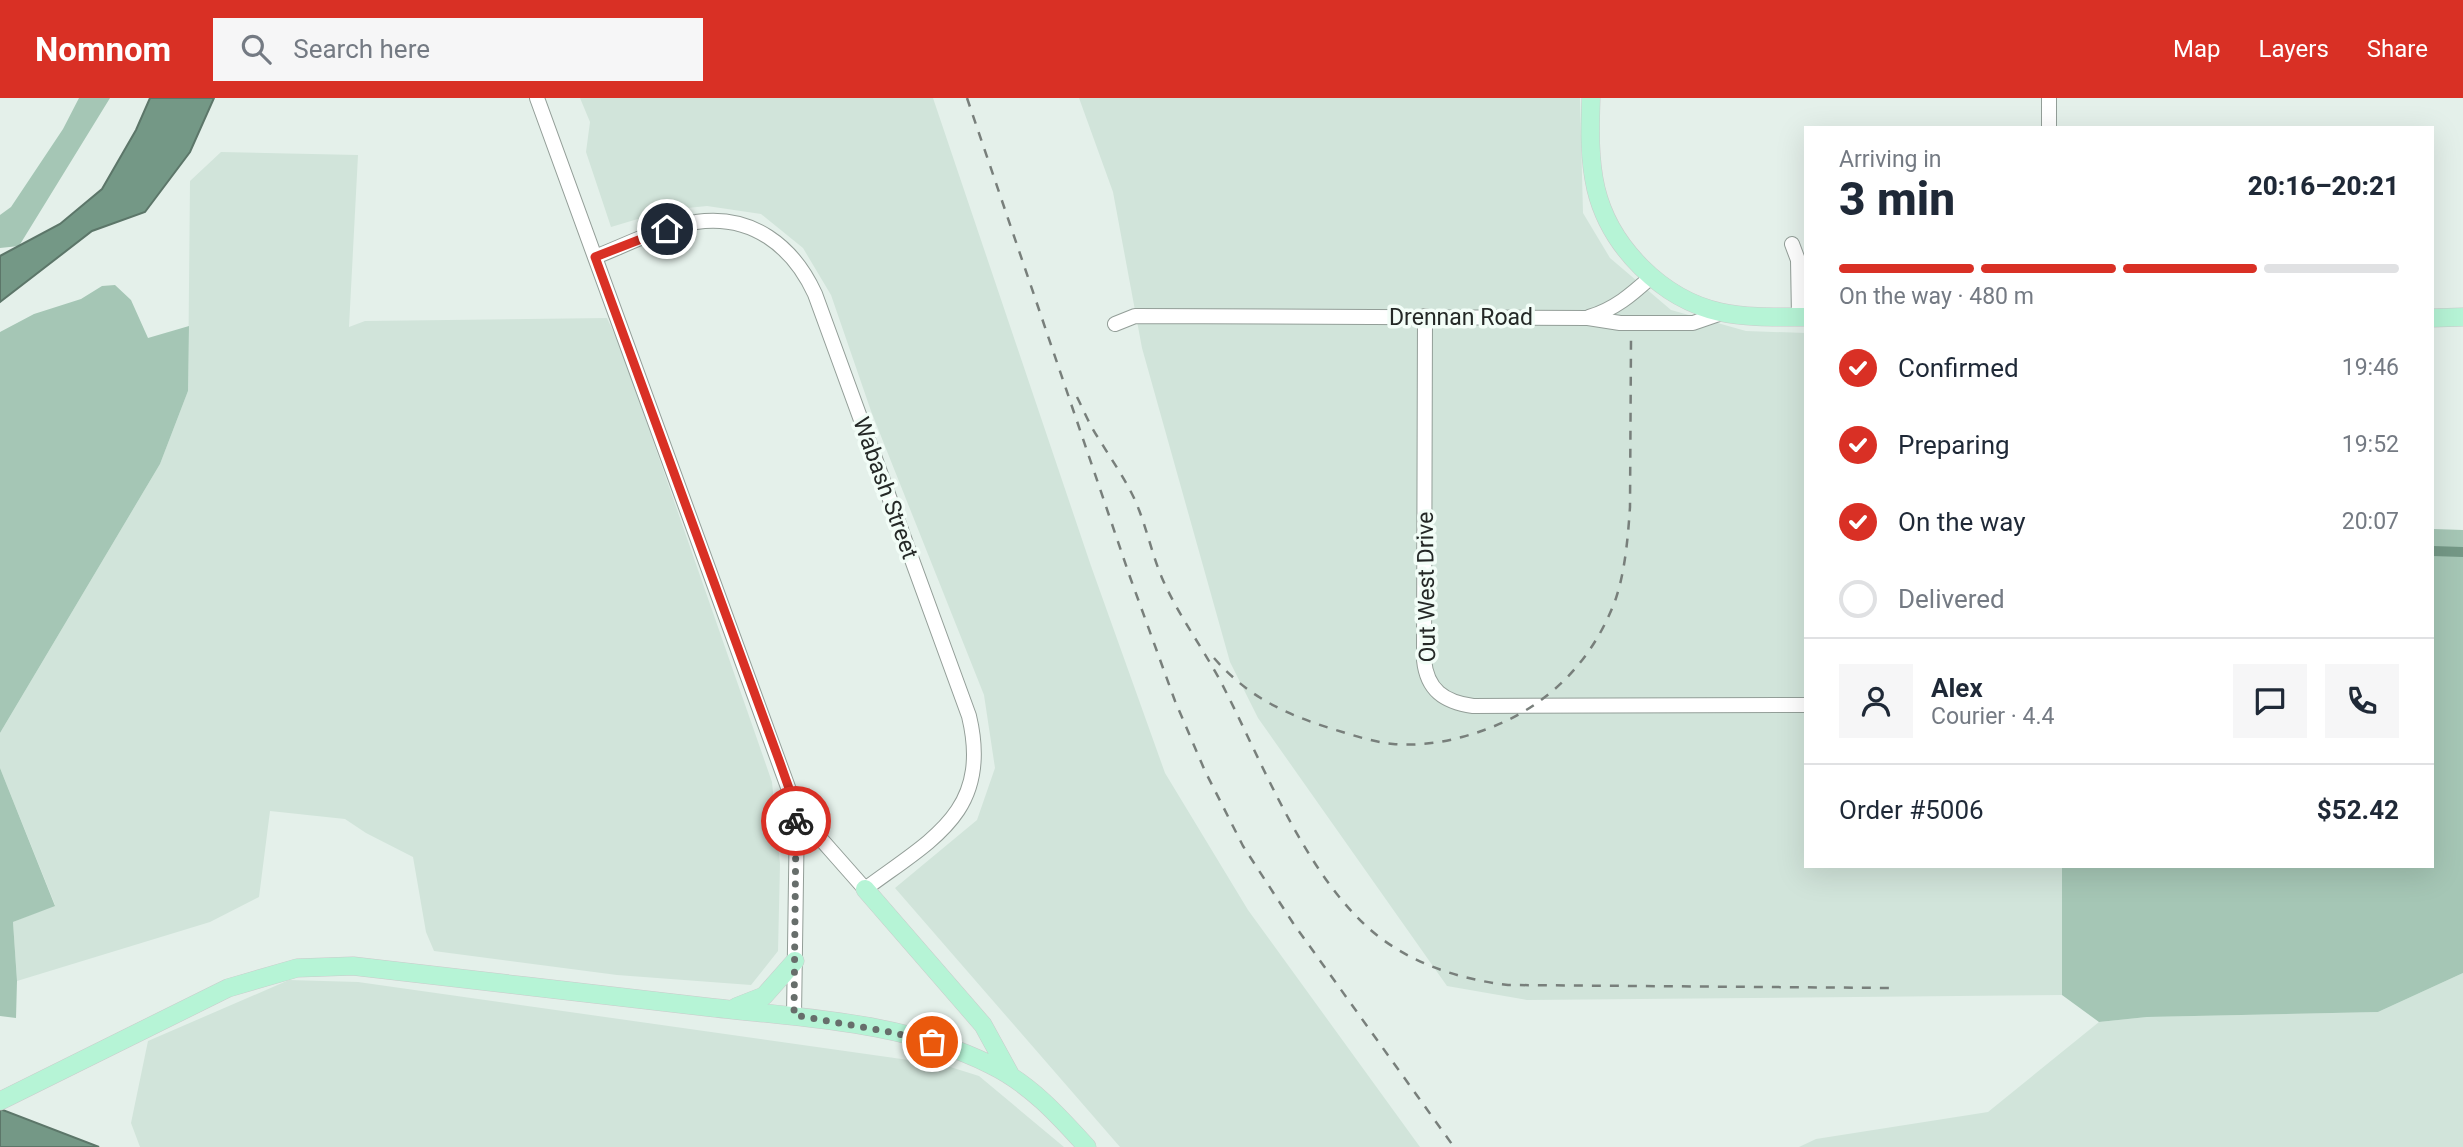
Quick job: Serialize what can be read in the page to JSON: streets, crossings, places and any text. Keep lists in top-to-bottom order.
{
  "streets": {
    "main road": ["Drennan Road"],
    "street": ["Wabash Street", "Out West Drive"]
  },
  "crossings": [
    ["Drennan Road", "Out West Drive"]
  ],
  "page": {
    "header": "Nomnom",
    "search": "Search here",
    "nav": ["Map", "Layers", "Share"],
    "heading": ["3 min", "Arriving in", "20:16–20:21"],
    "panel": [
      "Alex",
      "Courier · 4.4",
      "Order #5006",
      "$52.42"
    ],
    "bar": "On the way · 480 m",
    "list": [
      ["Confirmed", "19:46"],
      ["Preparing", "19:52"],
      ["On the way", "20:07"],
      "Delivered"
    ]
  }
}
